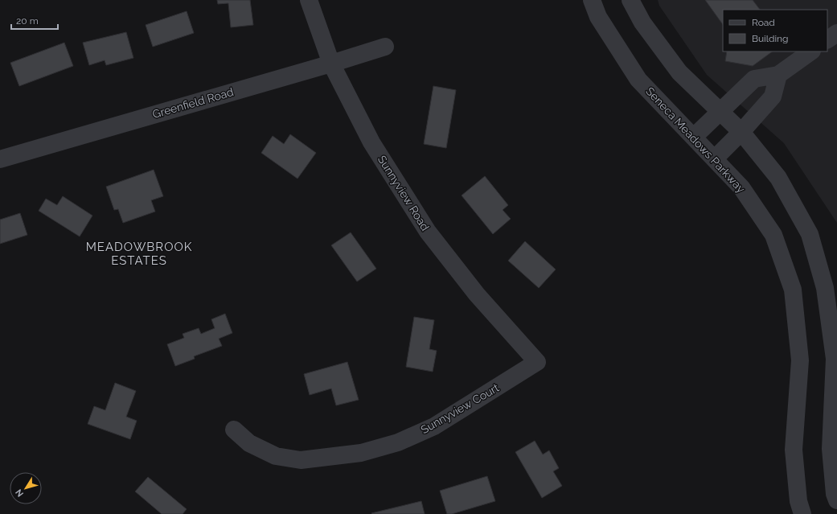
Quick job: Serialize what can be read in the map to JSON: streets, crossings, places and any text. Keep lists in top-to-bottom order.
{
  "streets": {
    "street": [
      "Greenfield Road",
      "Seneca Meadows Parkway",
      "Sunnyview Road",
      "Sunnyview Court"
    ]
  },
  "crossings": [
    ["Greenfield Road", "Sunnyview Road"],
    ["Sunnyview Road", "Sunnyview Court"]
  ],
  "districts": ["MEADOWBROOK ESTATES"],
  "legend": ["Road", "Building"],
  "scale_bar": "20 m",
  "north": "bottom left"
}
